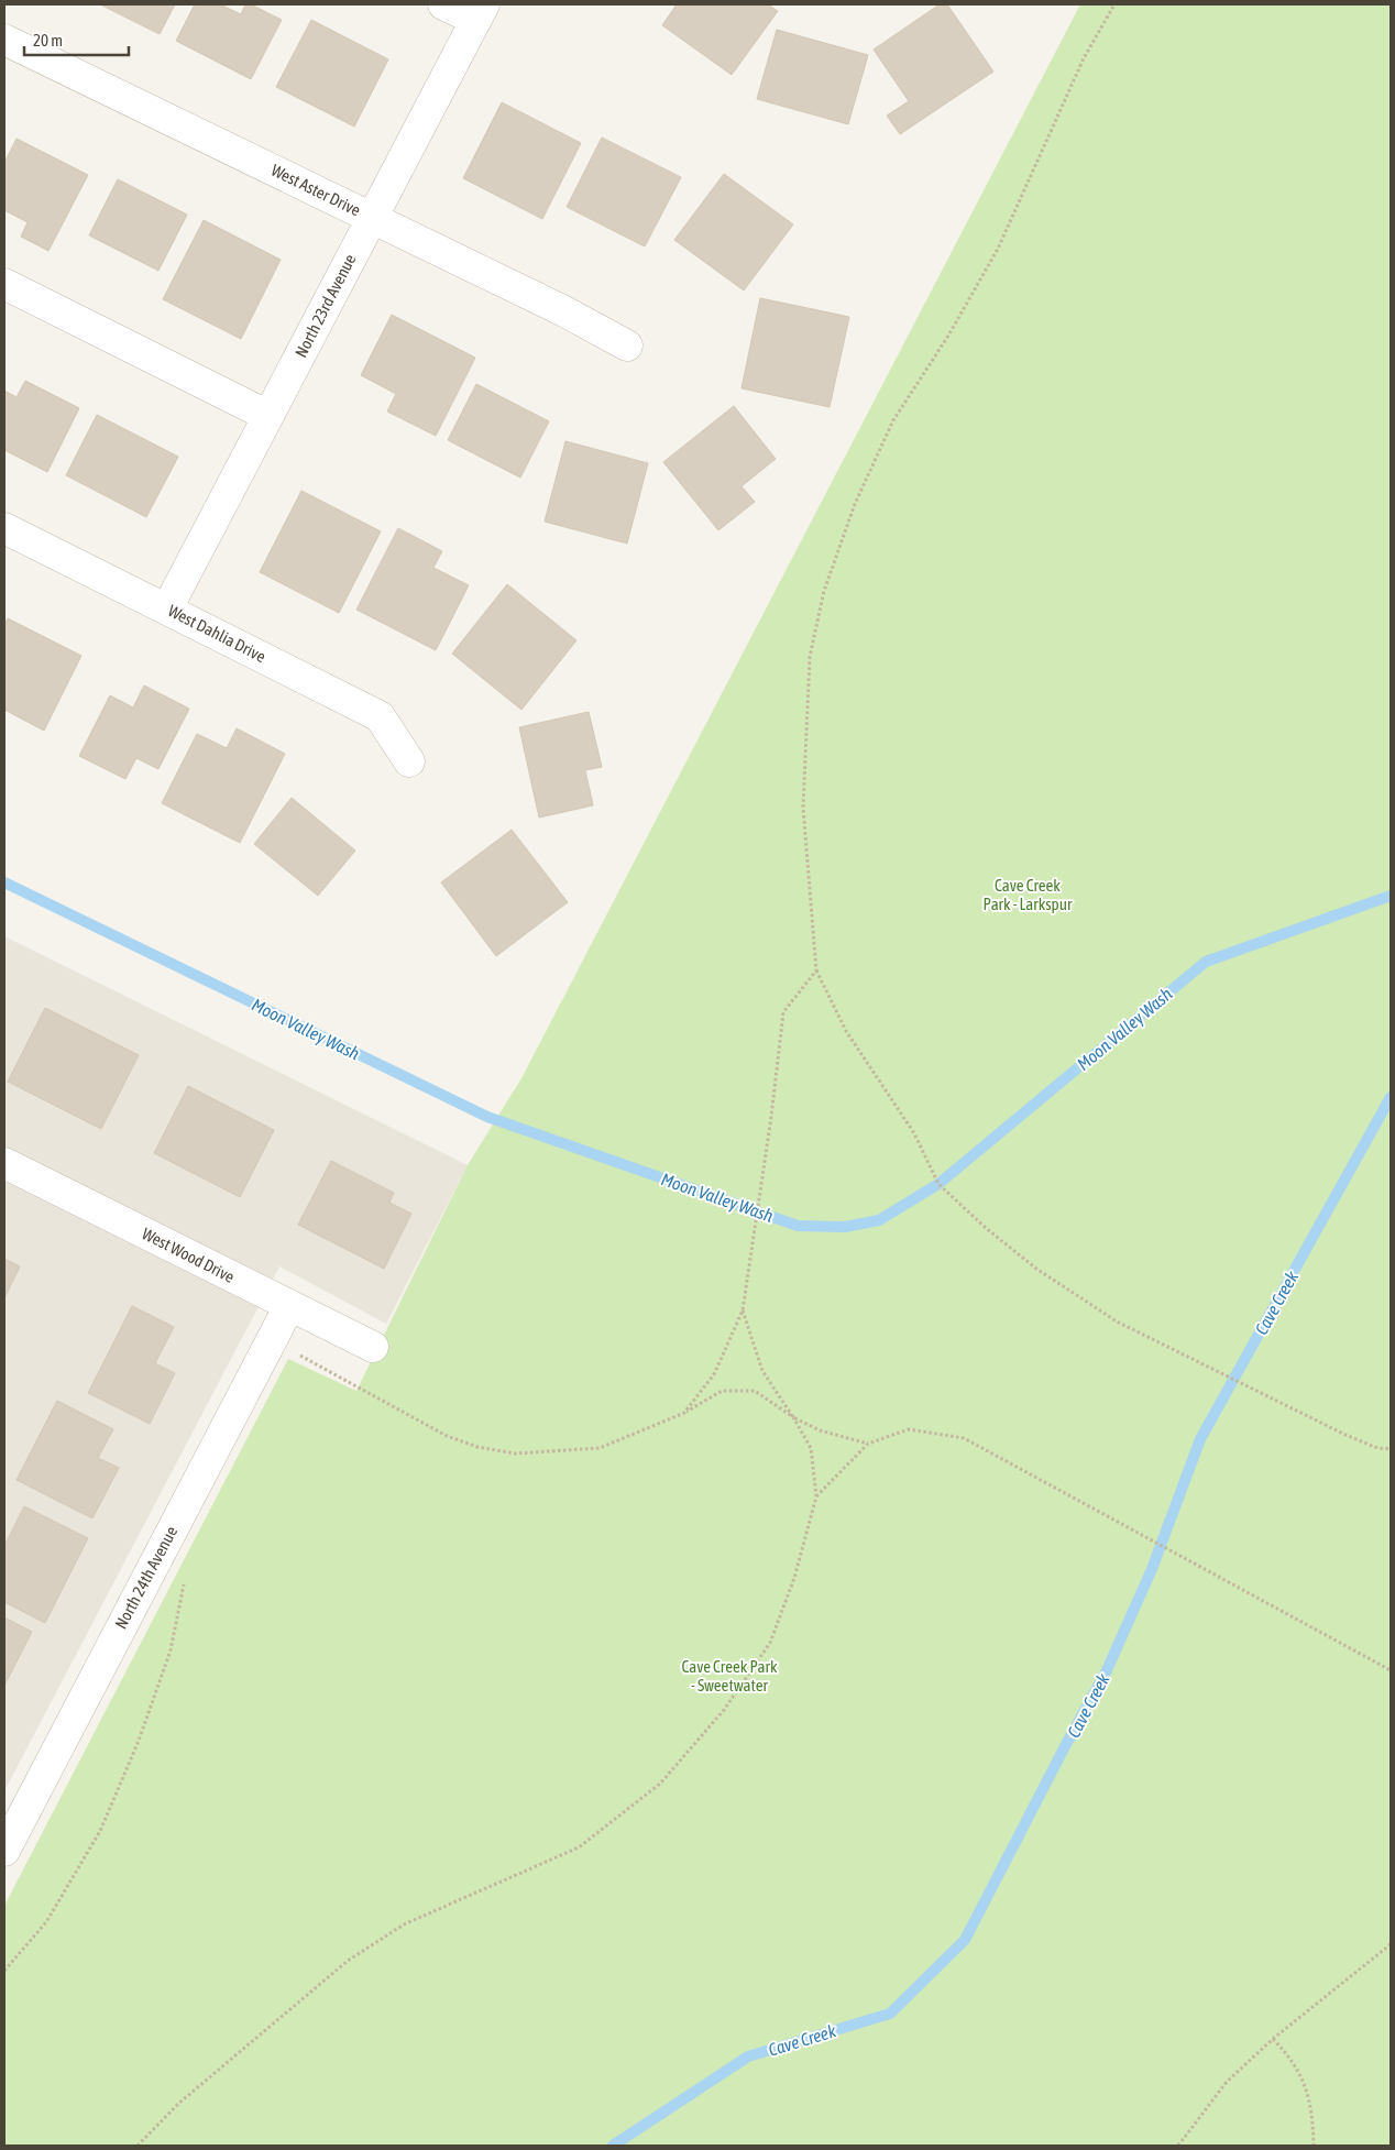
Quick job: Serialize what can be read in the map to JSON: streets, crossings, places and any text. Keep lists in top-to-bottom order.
{
  "streets": {
    "street": [
      "West Aster Drive",
      "North 23rd Avenue",
      "West Dahlia Drive",
      "West Wood Drive",
      "North 24th Avenue"
    ]
  },
  "crossings": [
    ["West Aster Drive", "North 23rd Avenue"],
    ["North 23rd Avenue", "West Dahlia Drive"],
    ["West Wood Drive", "North 24th Avenue"]
  ],
  "water": ["Moon Valley Wash", "Cave Creek"],
  "parks": ["Cave Creek Park - Larkspur", "Cave Creek Park - Sweetwater"],
  "scale_bar": "20 m"
}
